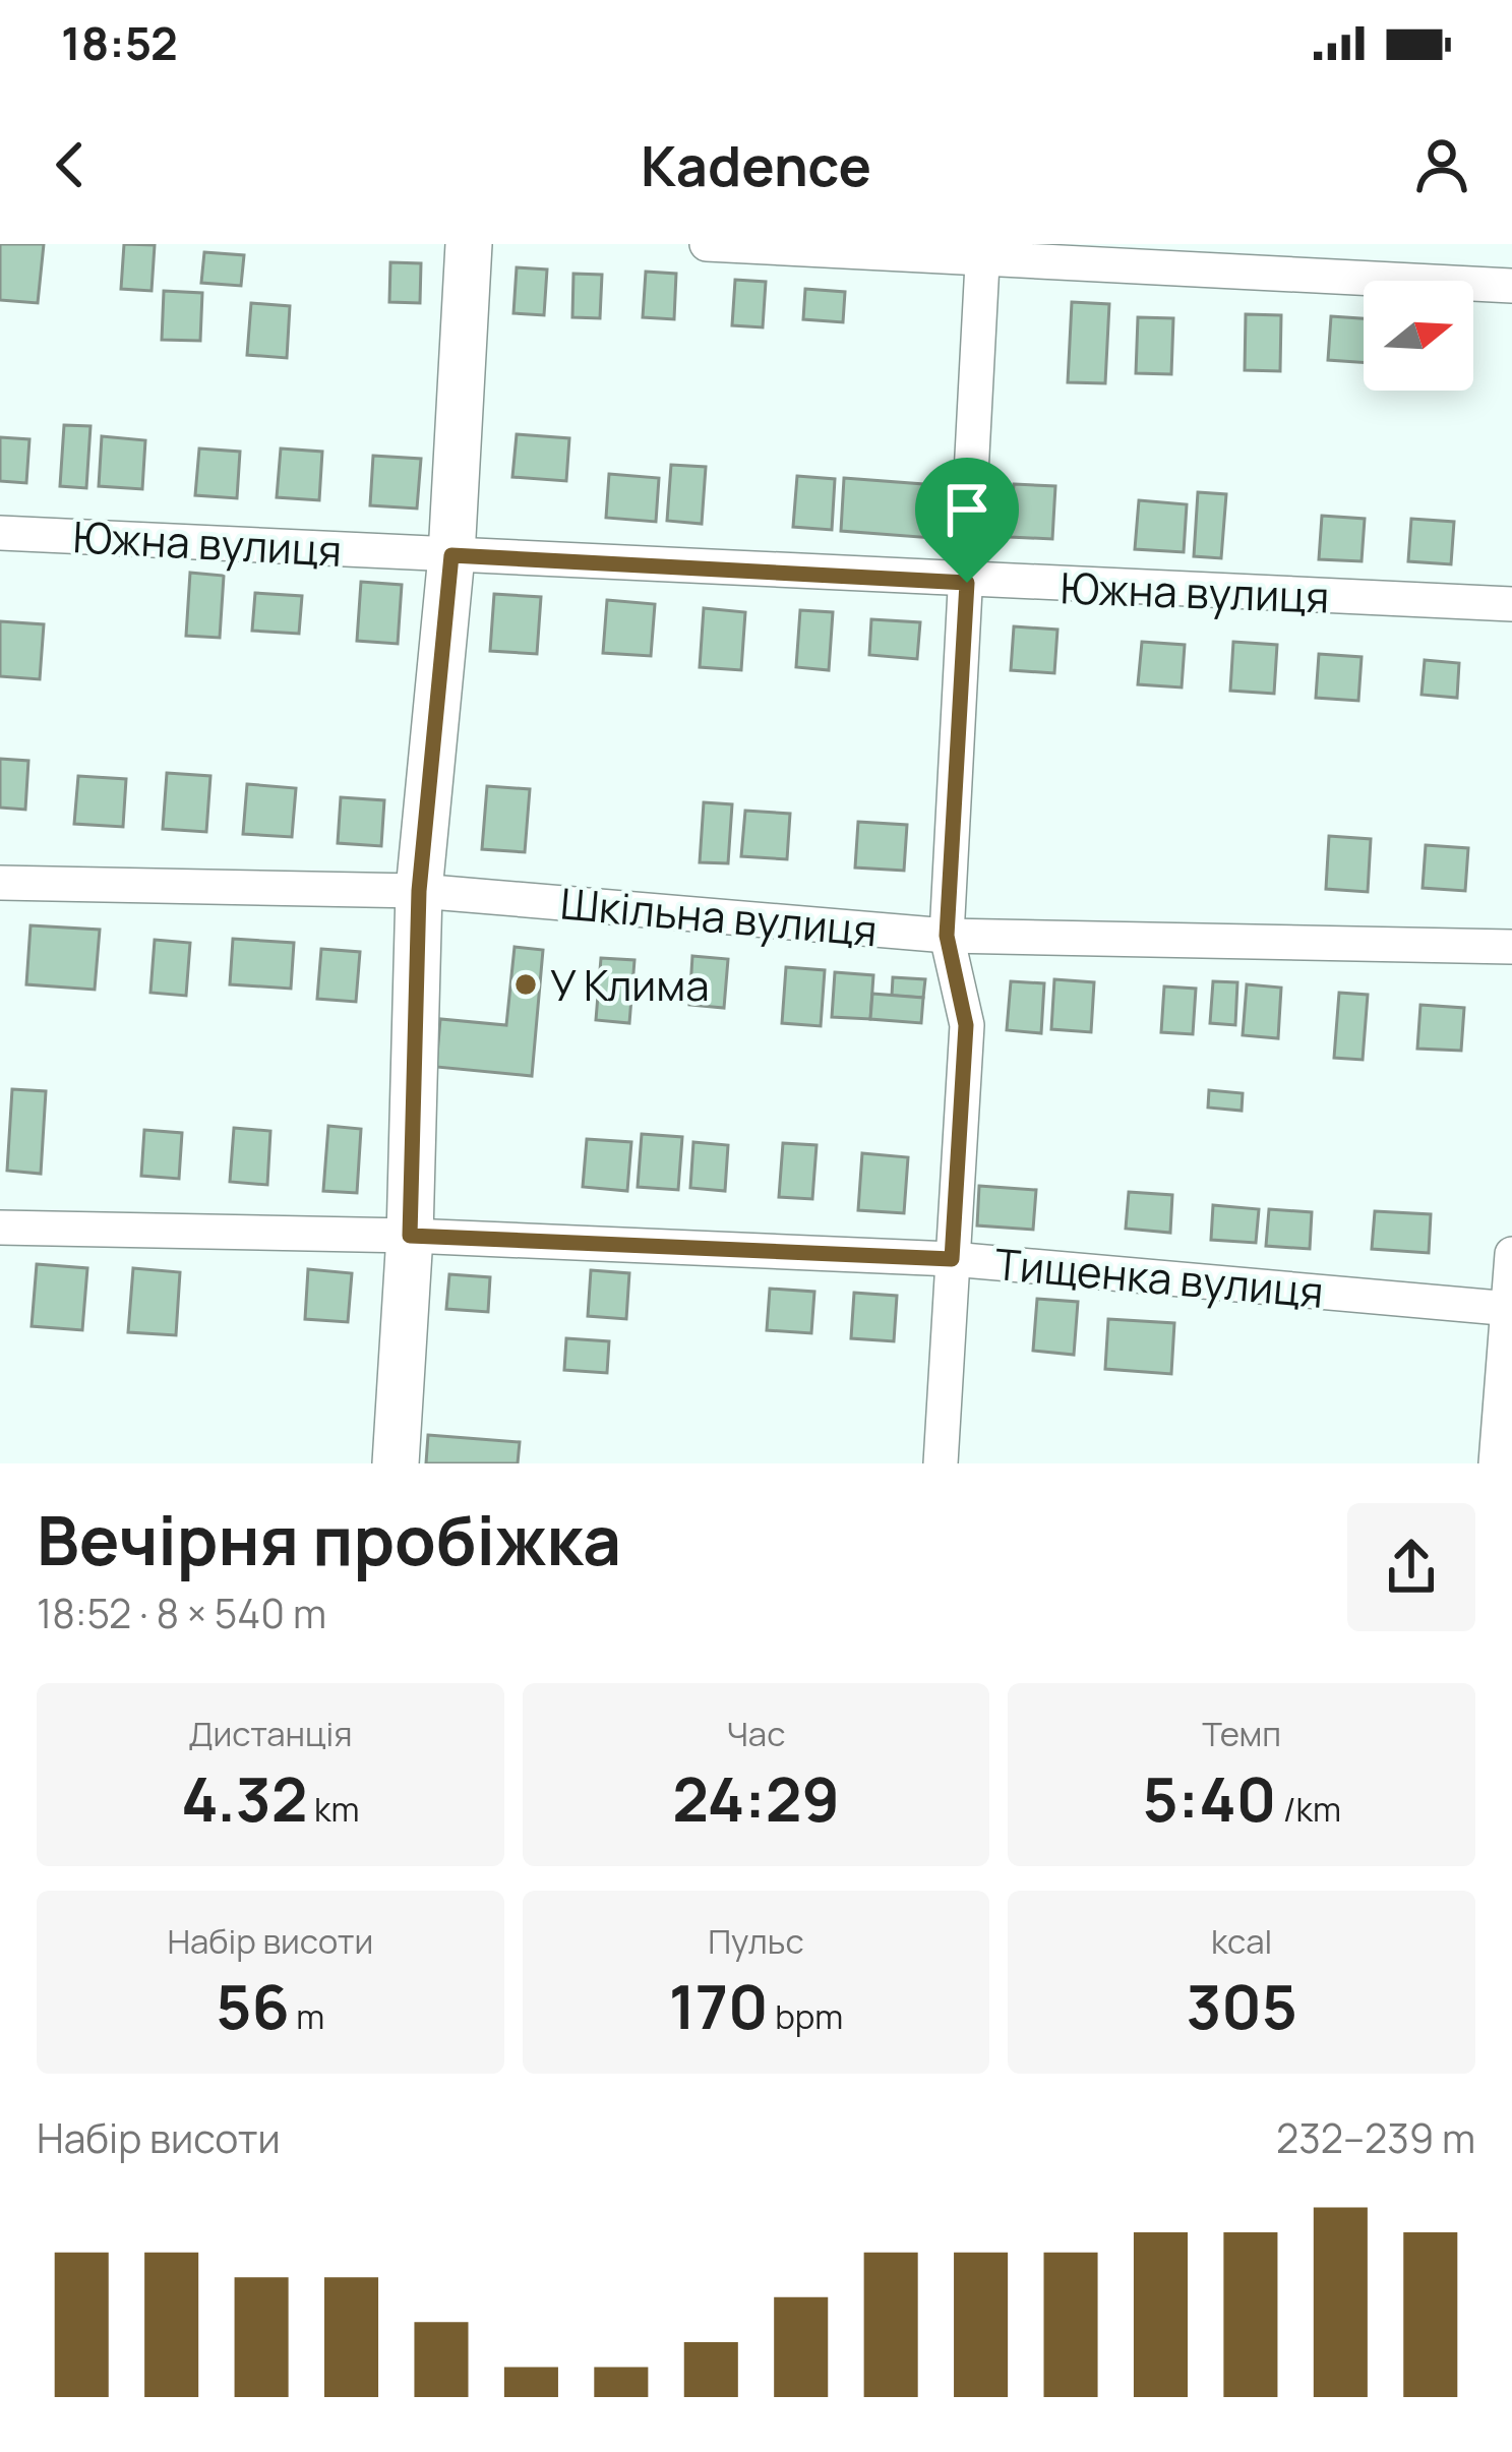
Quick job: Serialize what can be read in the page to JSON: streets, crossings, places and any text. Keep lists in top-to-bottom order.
{
  "streets": {
    "street": ["Южна вулиця", "Шкільна вулиця", "Тищенка вулиця"]
  },
  "places": ["У Клима"],
  "north": "right",
  "page": {
    "status": "18:52",
    "header": "Kadence",
    "heading": ["Вечірня пробіжка", "18:52 · 8 × 540 m"],
    "stats": [
      ["Дистанція", "4.32 km"],
      ["Час", "24:29"],
      ["Темп", "5:40 /km"],
      ["Набір висоти", "56 m"],
      ["Пульс", "170 bpm"],
      ["kcal", "305"]
    ],
    "chart": ["Набір висоти", "232–239 m"]
  }
}
